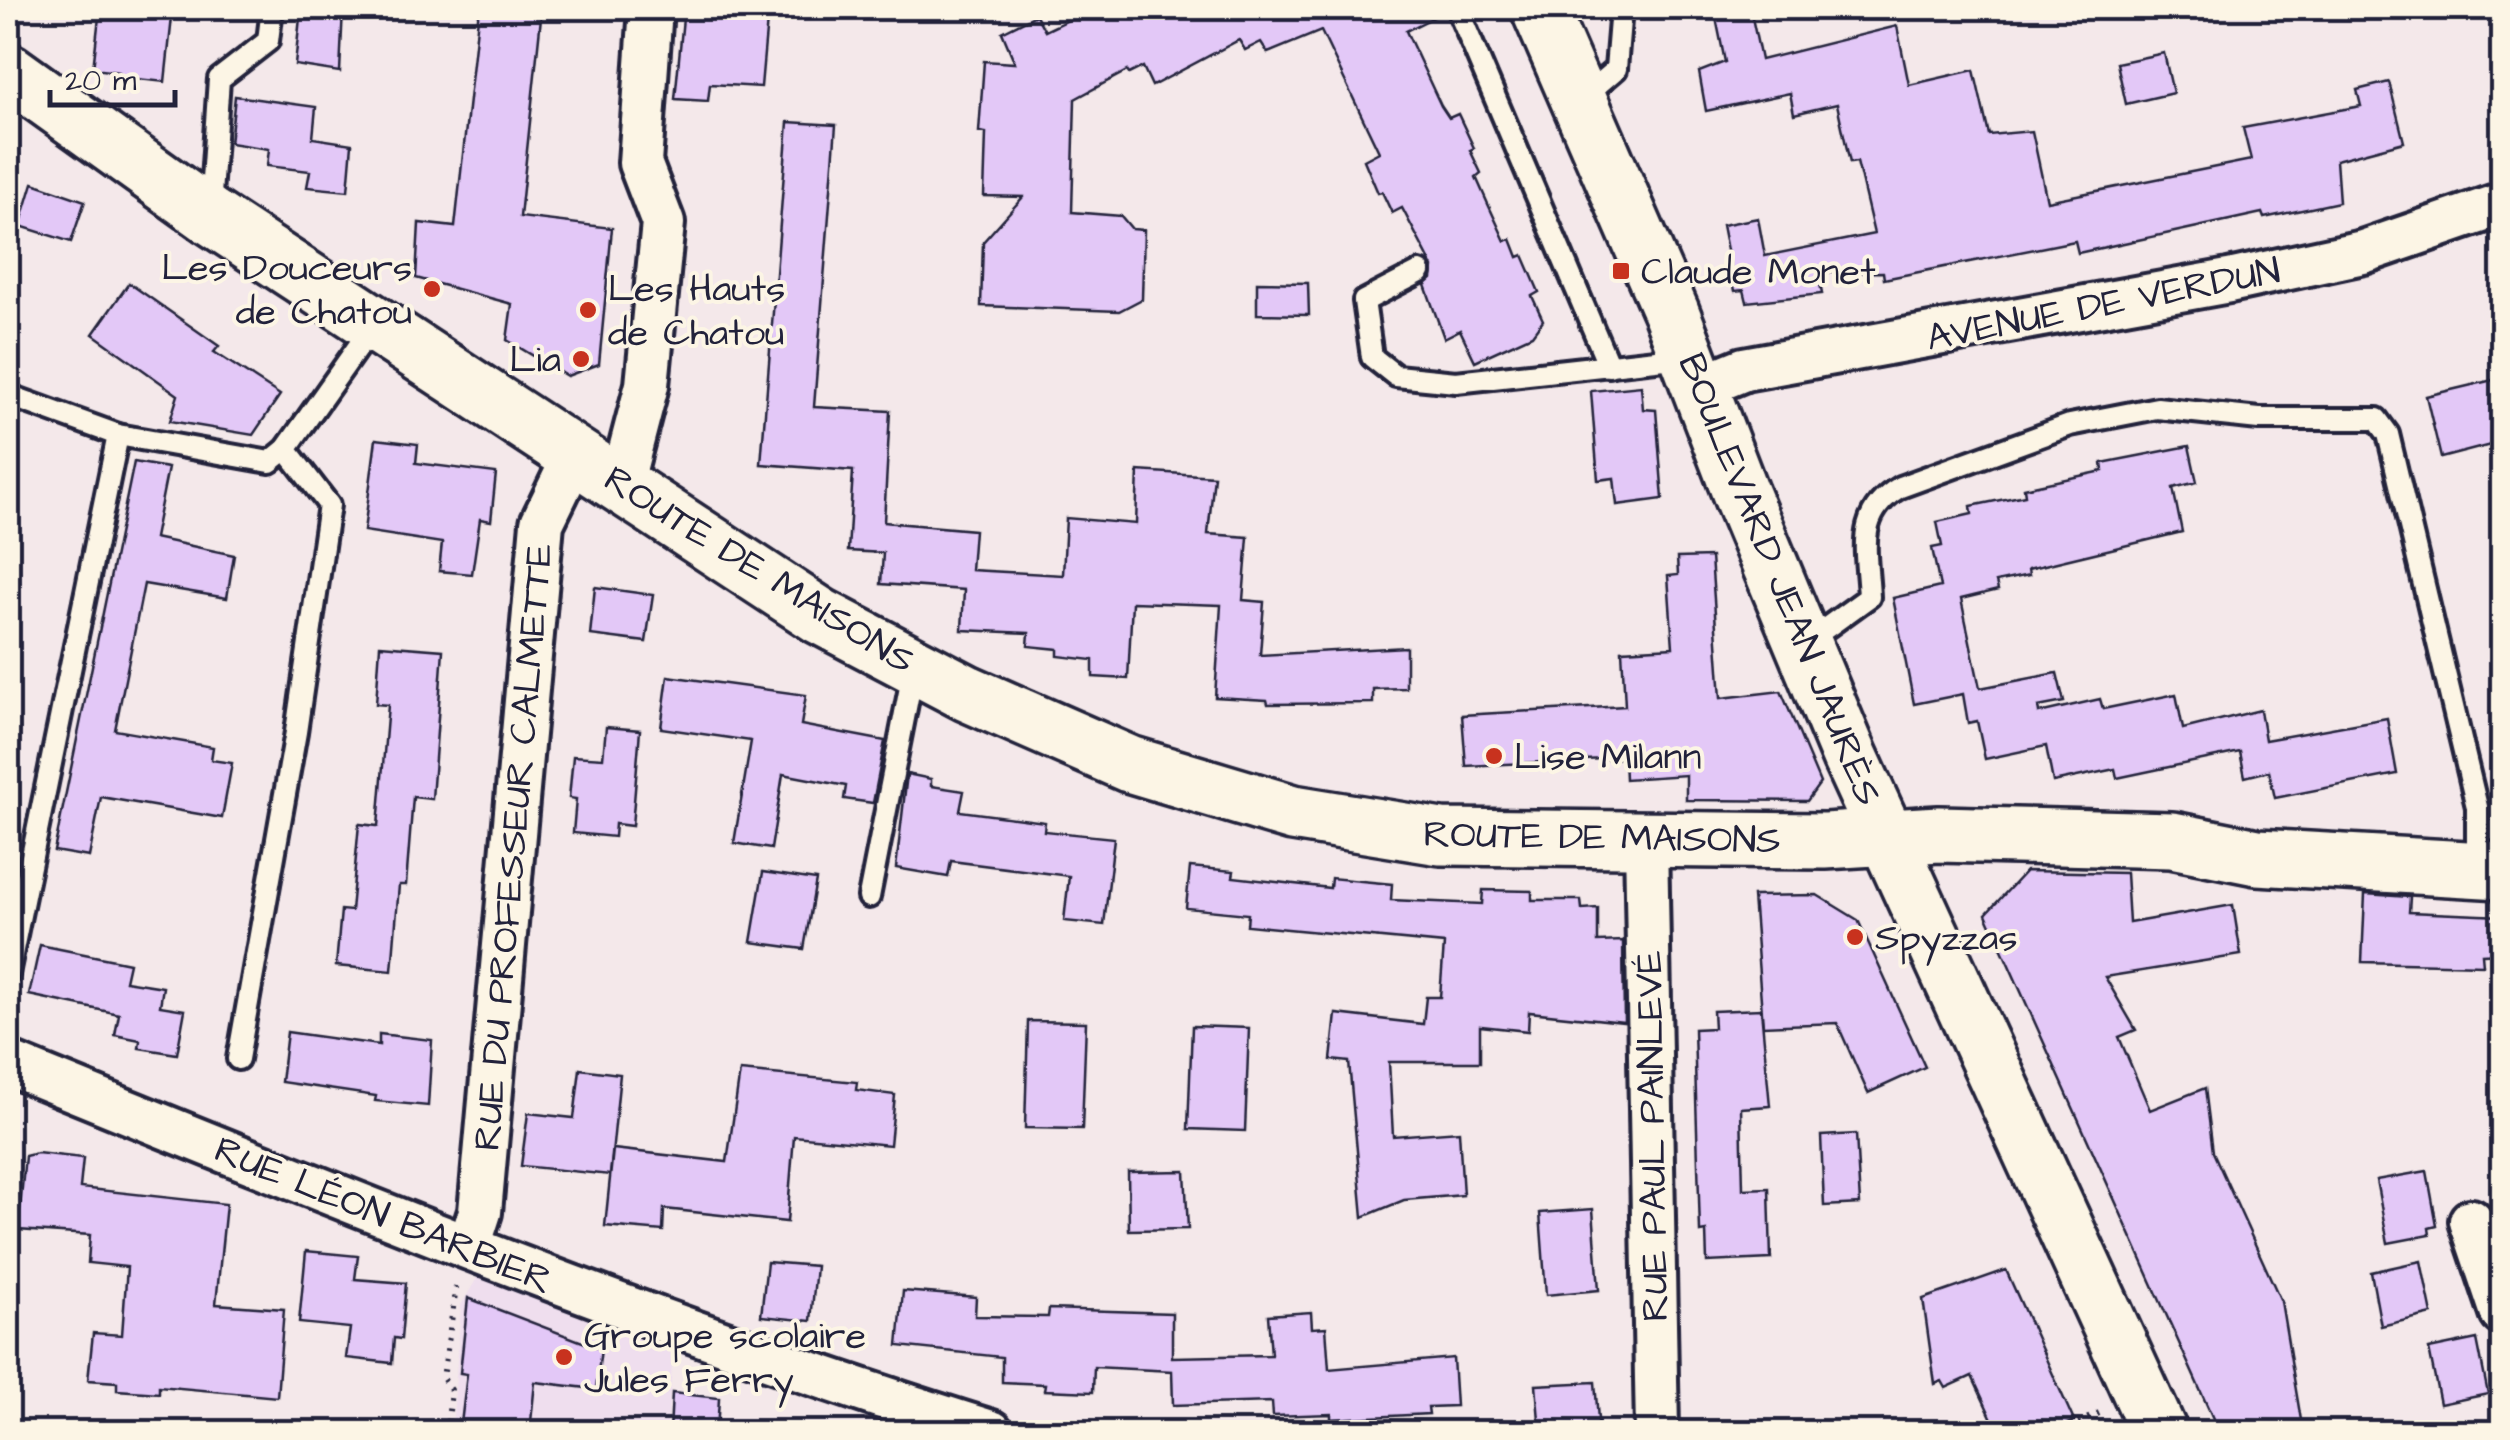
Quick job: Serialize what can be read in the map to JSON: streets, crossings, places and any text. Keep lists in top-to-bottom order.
{
  "streets": {
    "street": [
      "AVENUE DE VERDUN",
      "ROUTE DE MAISONS",
      "BOULEVARD JEAN JAURÈS",
      "RUE DU PROFESSEUR CALMETTE",
      "RUE PAUL PAINLEVÉ",
      "RUE LÉON BARBIER"
    ]
  },
  "crossings": [
    ["AVENUE DE VERDUN", "BOULEVARD JEAN JAURÈS"],
    ["ROUTE DE MAISONS", "BOULEVARD JEAN JAURÈS"],
    ["ROUTE DE MAISONS", "RUE DU PROFESSEUR CALMETTE"],
    ["ROUTE DE MAISONS", "RUE PAUL PAINLEVÉ"],
    ["RUE DU PROFESSEUR CALMETTE", "RUE LÉON BARBIER"]
  ],
  "places": {
    "transit": ["Claude Monet"],
    "other": [
      "Les Douceurs de Chatou",
      "Les Hauts de Chatou",
      "Lia",
      "Lise Milann",
      "Spyzzas",
      "Groupe scolaire Jules Ferry"
    ]
  },
  "scale_bar": "20 m"
}
